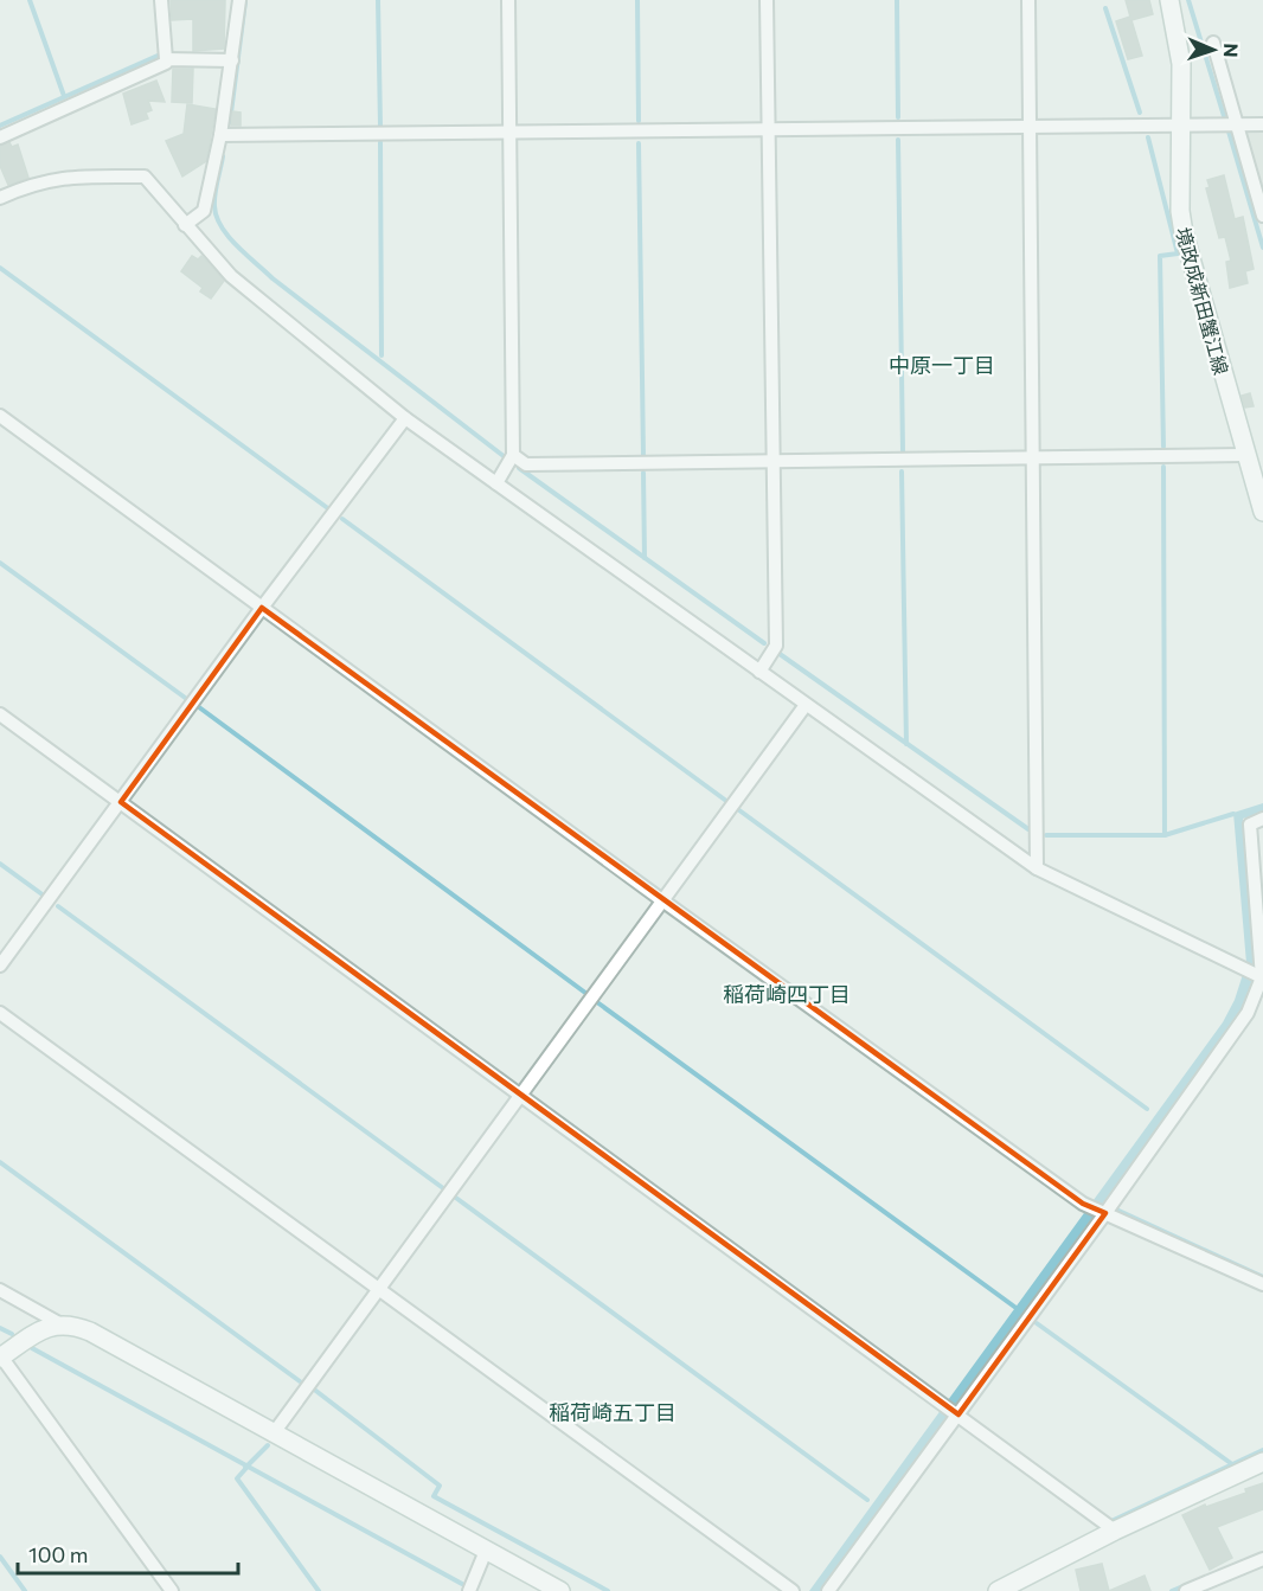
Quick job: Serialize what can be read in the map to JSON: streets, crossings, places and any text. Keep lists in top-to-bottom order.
{
  "streets": {
    "street": ["境政成新田蟹江線"]
  },
  "districts": ["中原一丁目", "稲荷崎四丁目", "稲荷崎五丁目"],
  "scale_bar": "100 m",
  "north": "right"
}
